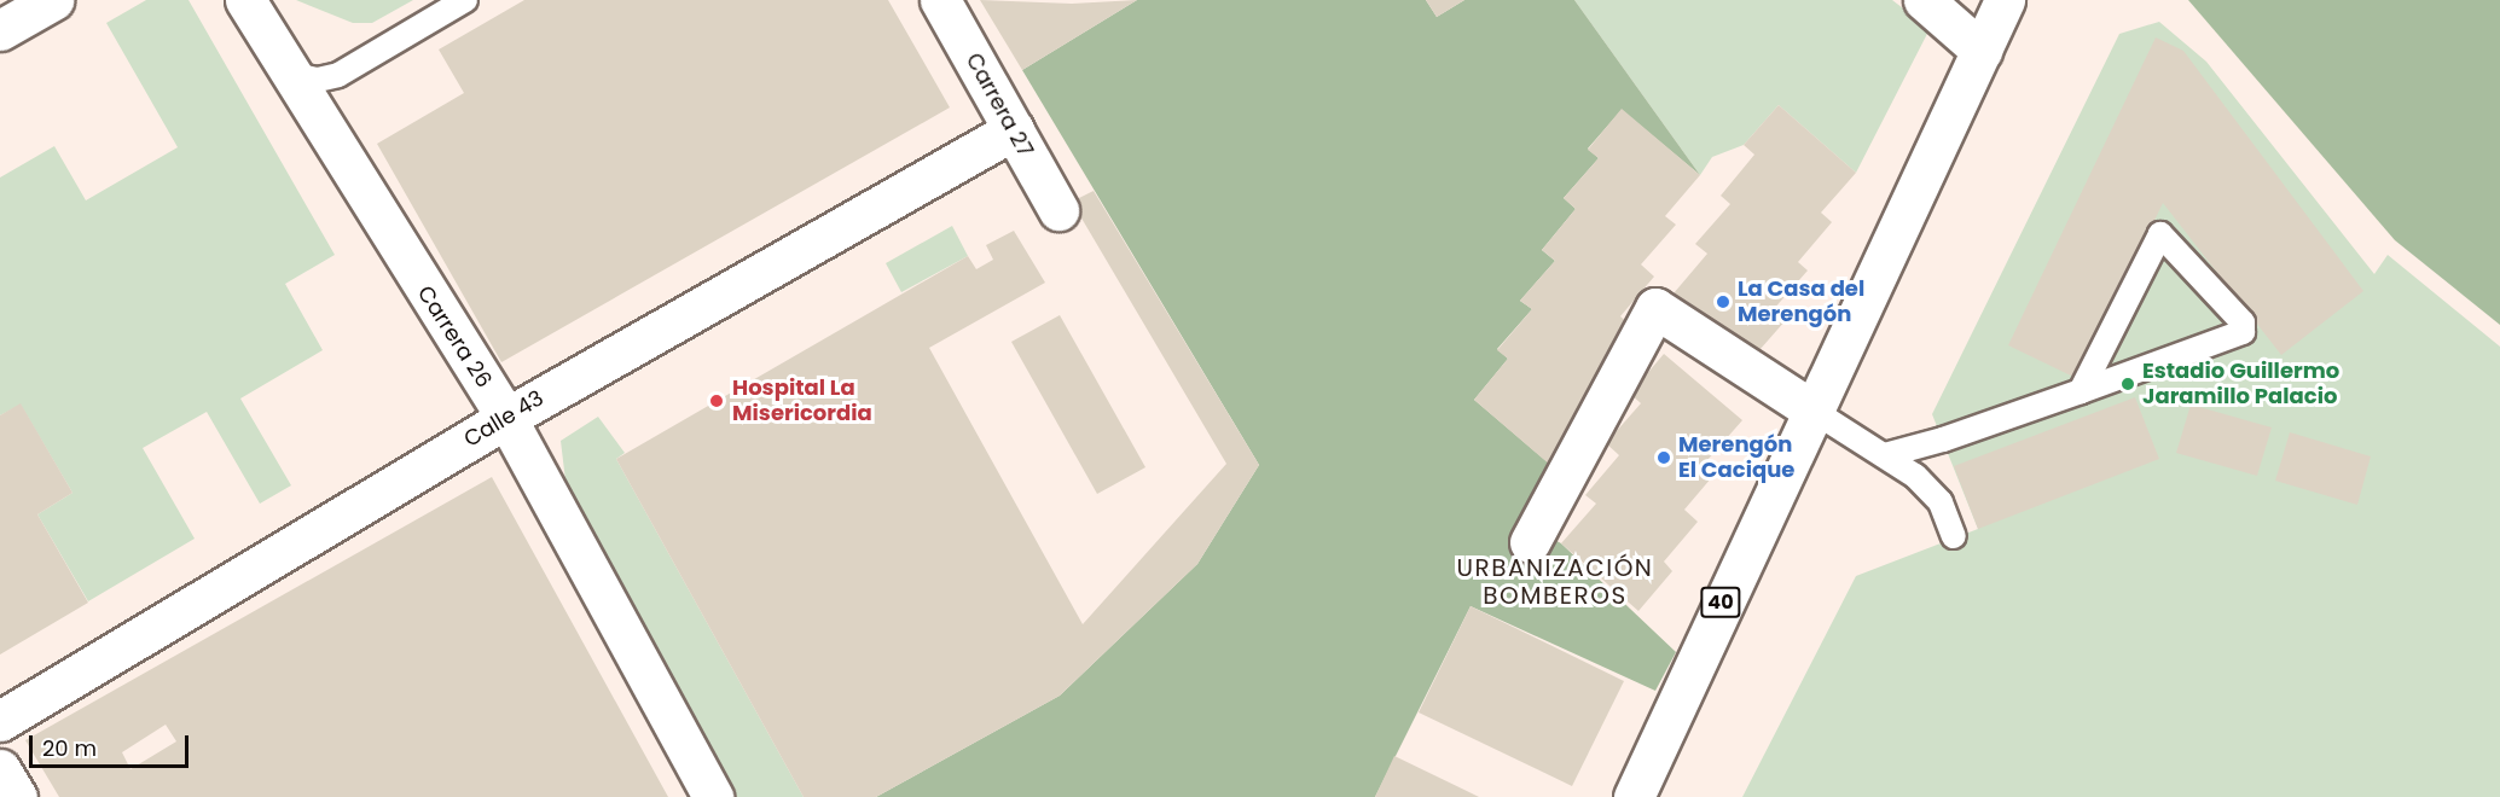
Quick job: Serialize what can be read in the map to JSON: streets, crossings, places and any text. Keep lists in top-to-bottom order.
{
  "streets": {
    "street": [
      "Carrera 27",
      "Carrera 26",
      "Calle 43",
      "40"
    ]
  },
  "crossings": [
    ["Carrera 27", "Calle 43"],
    ["Carrera 26", "Calle 43"]
  ],
  "districts": ["URBANIZACIÓN BOMBEROS"],
  "places": [
    "La Casa del Merengón",
    "Estadio Guillermo Jaramillo Palacio",
    "Hospital La Misericordia",
    "Merengón El Cacique"
  ],
  "scale_bar": "20 m"
}
